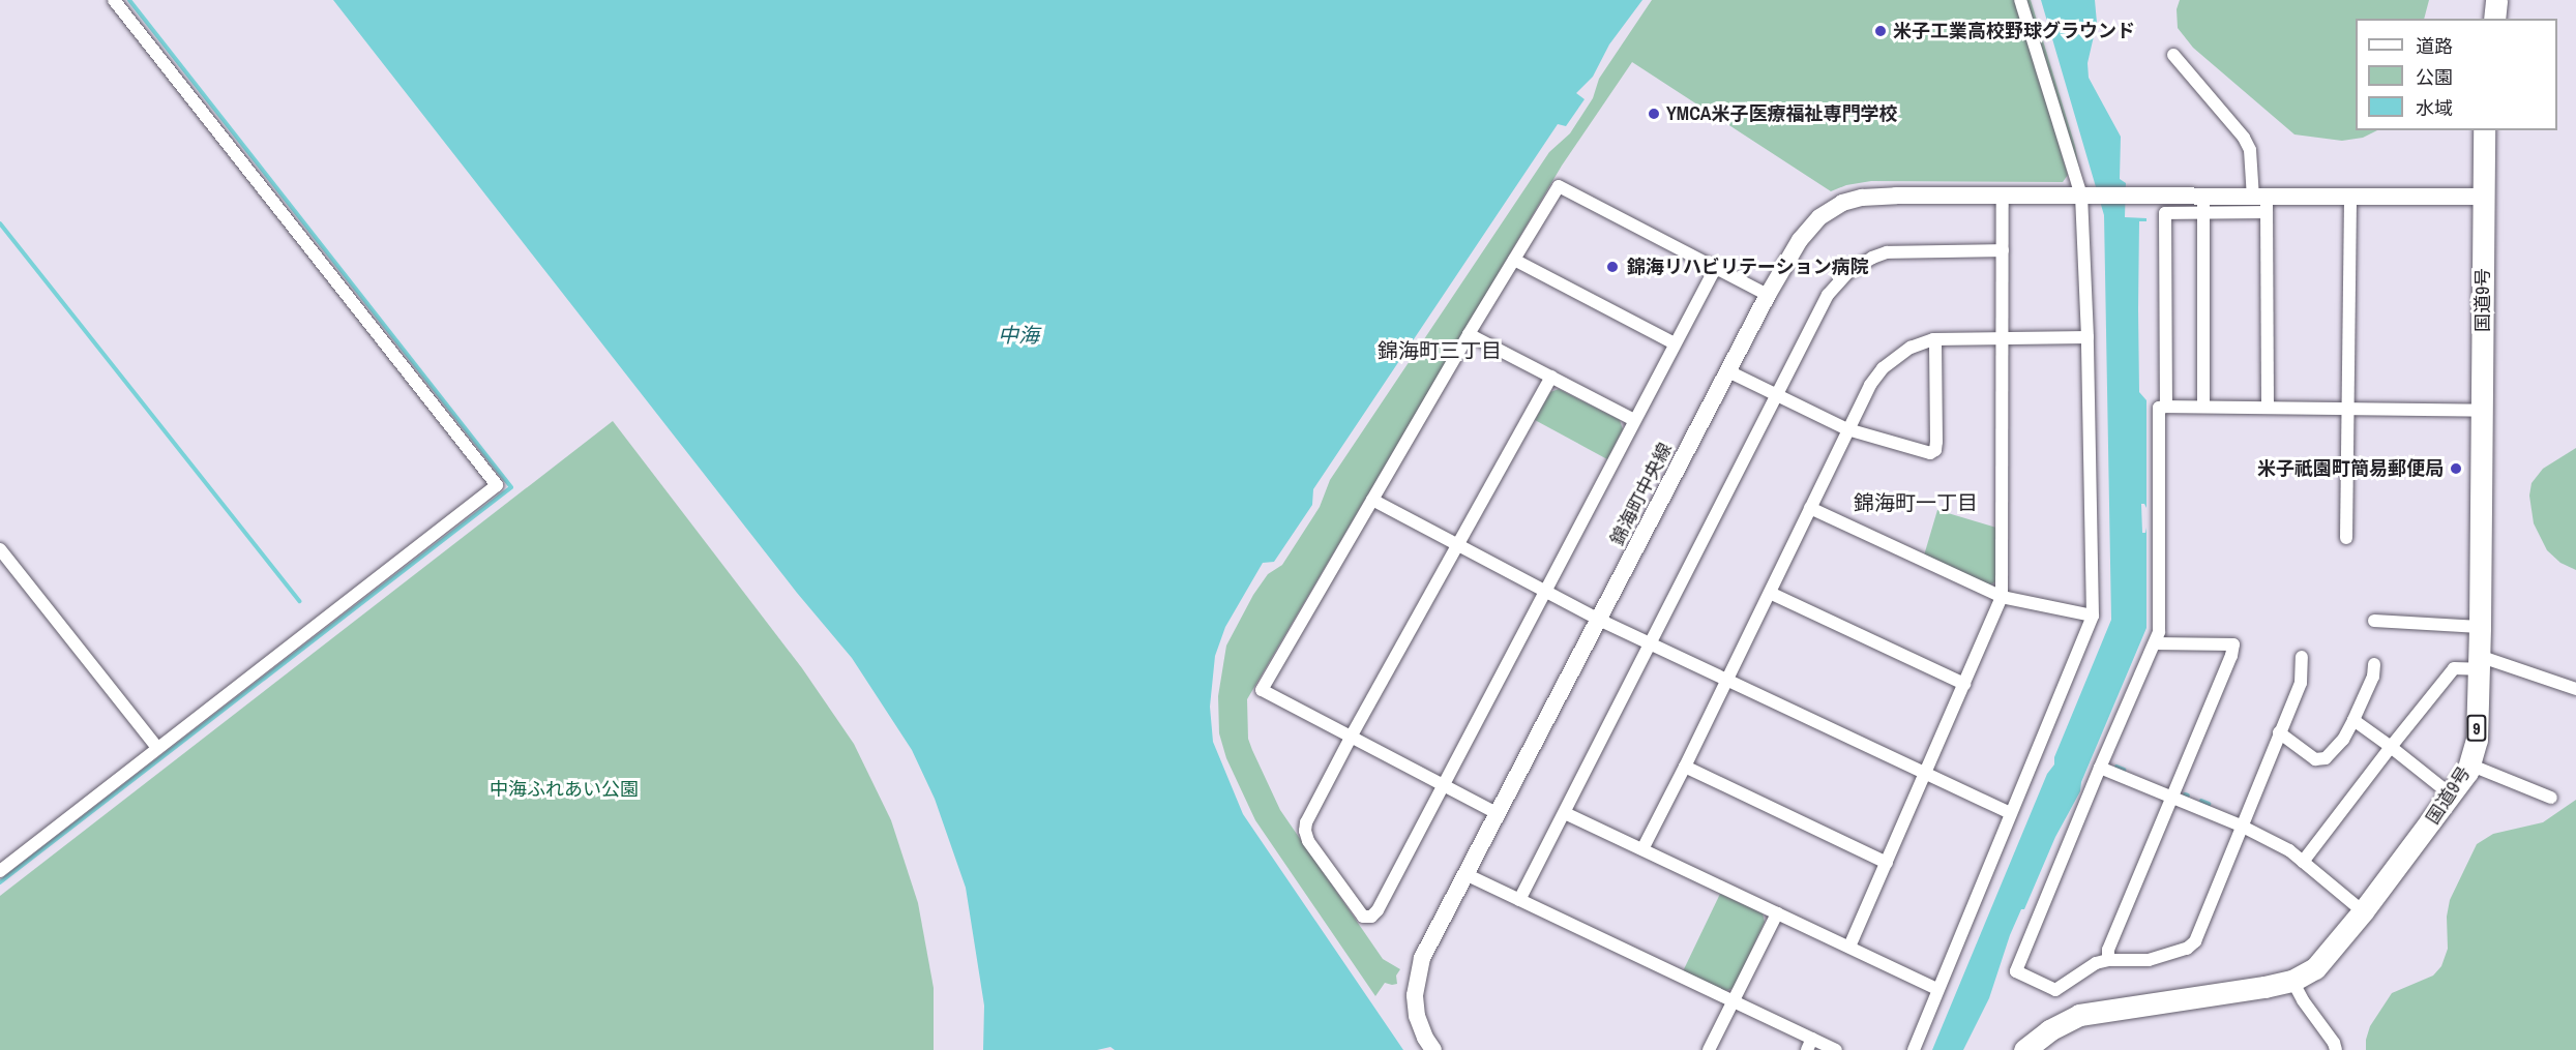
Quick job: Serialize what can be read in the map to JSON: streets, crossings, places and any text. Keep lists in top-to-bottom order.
{
  "streets": {
    "highway": ["国道9号", "9"],
    "street": ["錦海町中央線"]
  },
  "crossings": [
    ["国道9号", "錦海町中央線"]
  ],
  "districts": ["錦海町三丁目", "錦海町一丁目"],
  "water": ["中海"],
  "parks": ["中海ふれあい公園"],
  "places": [
    "米子工業高校野球グラウンド",
    "YMCA米子医療福祉専門学校",
    "錦海リハビリテーション病院",
    "米子祇園町簡易郵便局"
  ],
  "legend": ["道路", "公園", "水域"]
}
